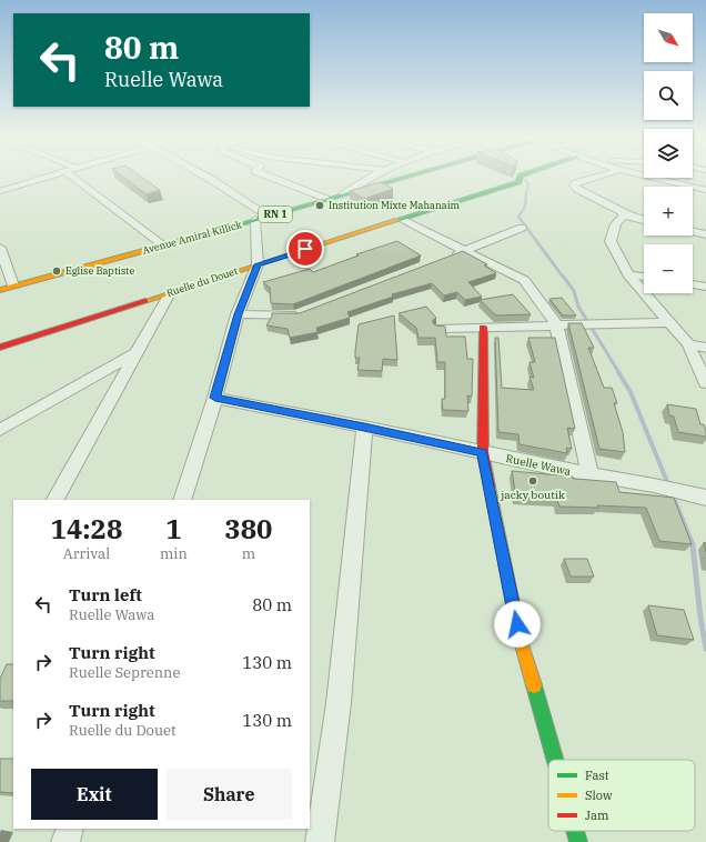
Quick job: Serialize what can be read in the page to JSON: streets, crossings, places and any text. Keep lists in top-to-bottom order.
{
  "streets": {
    "street": [
      "RN 1",
      "Avenue Amiral Killick",
      "Ruelle du Douet",
      "Ruelle Wawa"
    ]
  },
  "crossings": [
    ["RN 1", "Avenue Amiral Killick"]
  ],
  "places": ["Institution Mixte Mahanaim", "Eglise Baptiste", "jacky boutik"],
  "legend": ["Fast", "Slow", "Jam"],
  "north": "bottom right",
  "page": {
    "map_buttons": ["+", "−"],
    "turn": ["80 m", "Ruelle Wawa"],
    "eta": [
      "14:28",
      "Arrival",
      "1",
      "min",
      "380",
      "m"
    ],
    "list": [
      {
        "name": "Turn left",
        "note": "Ruelle Wawa",
        "value": "80 m"
      },
      {
        "name": "Turn right",
        "note": "Ruelle Seprenne",
        "value": "130 m"
      },
      {
        "name": "Turn right",
        "note": "Ruelle du Douet",
        "value": "130 m"
      }
    ],
    "buttons": ["Exit", "Share"]
  }
}
